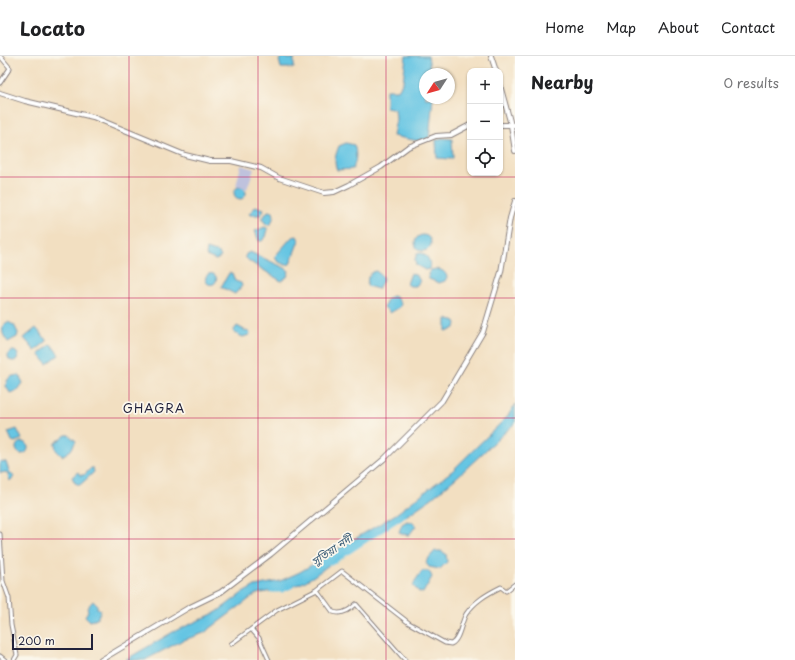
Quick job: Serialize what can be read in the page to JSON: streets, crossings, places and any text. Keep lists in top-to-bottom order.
{
  "districts": ["GHAGRA"],
  "water": ["সুতিয়া নদী"],
  "scale_bar": "200 m",
  "north": "bottom left",
  "page": {
    "header": "Locato",
    "nav": [
      "Home",
      "Map",
      "About",
      "Contact"
    ],
    "heading": ["Nearby", "0 results"],
    "map_buttons": ["+", "−"],
    "scale": "200 m"
  }
}
